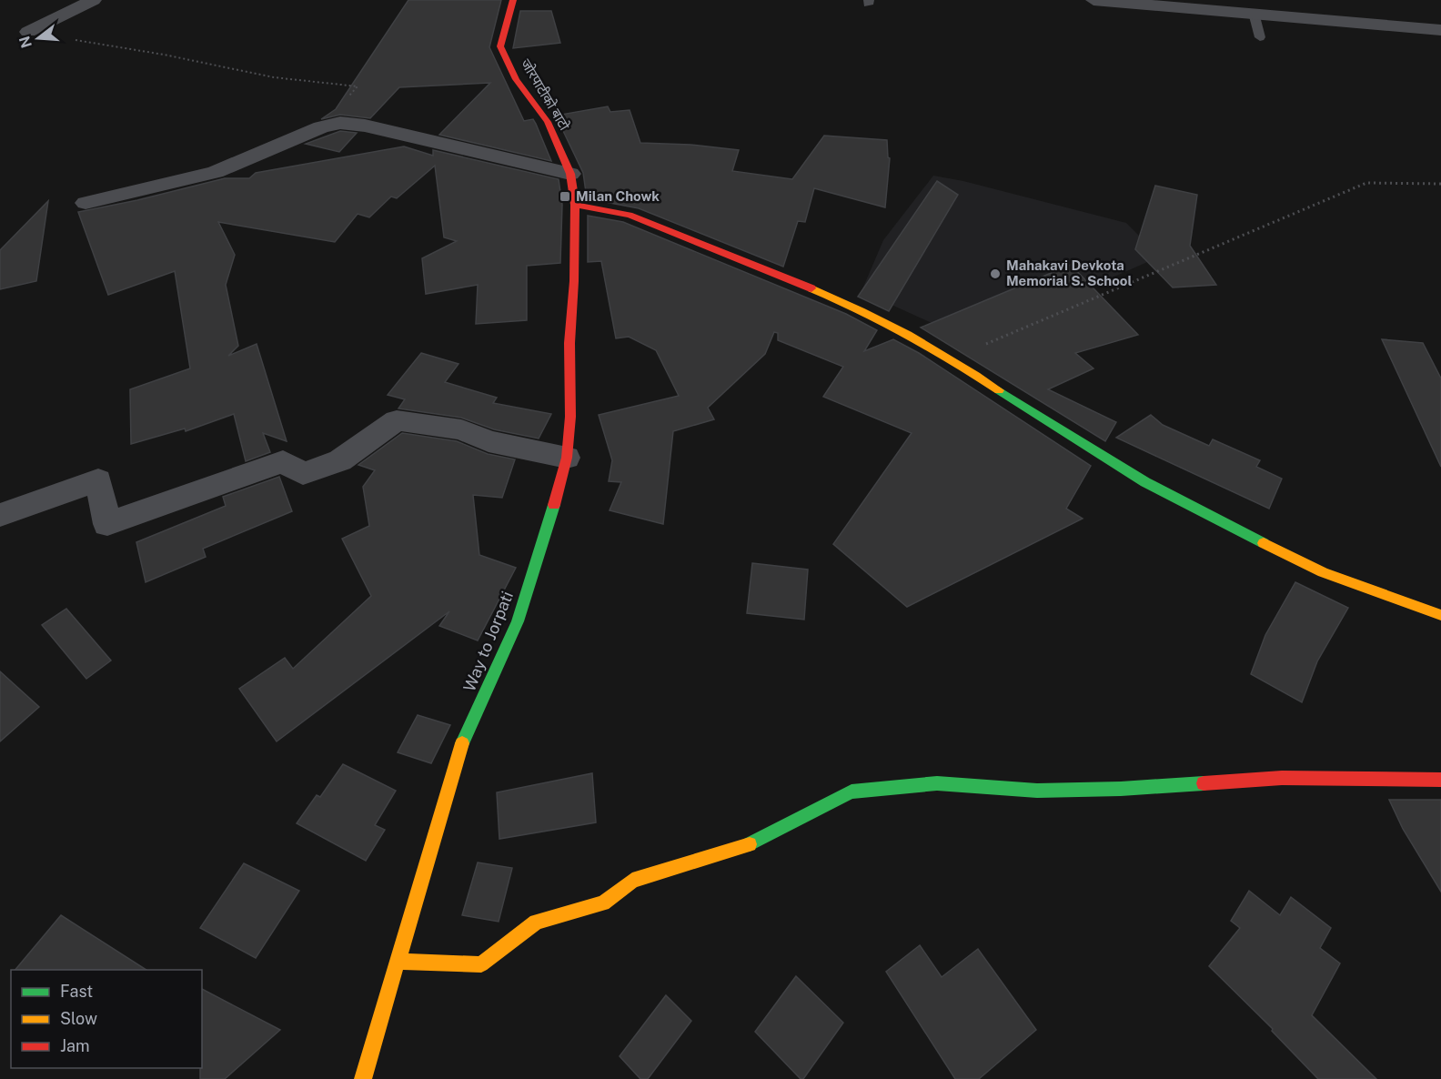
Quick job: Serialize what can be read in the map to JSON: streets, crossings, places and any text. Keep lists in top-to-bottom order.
{
  "streets": {
    "street": ["जोरपाटीको बाटो", "Way to Jorpati"]
  },
  "crossings": [
    ["जोरपाटीको बाटो", "Way to Jorpati"]
  ],
  "places": {
    "transit": ["Milan Chowk"],
    "other": ["Mahakavi Devkota Memorial S. School"]
  },
  "legend": ["Fast", "Slow", "Jam"],
  "north": "left"
}
